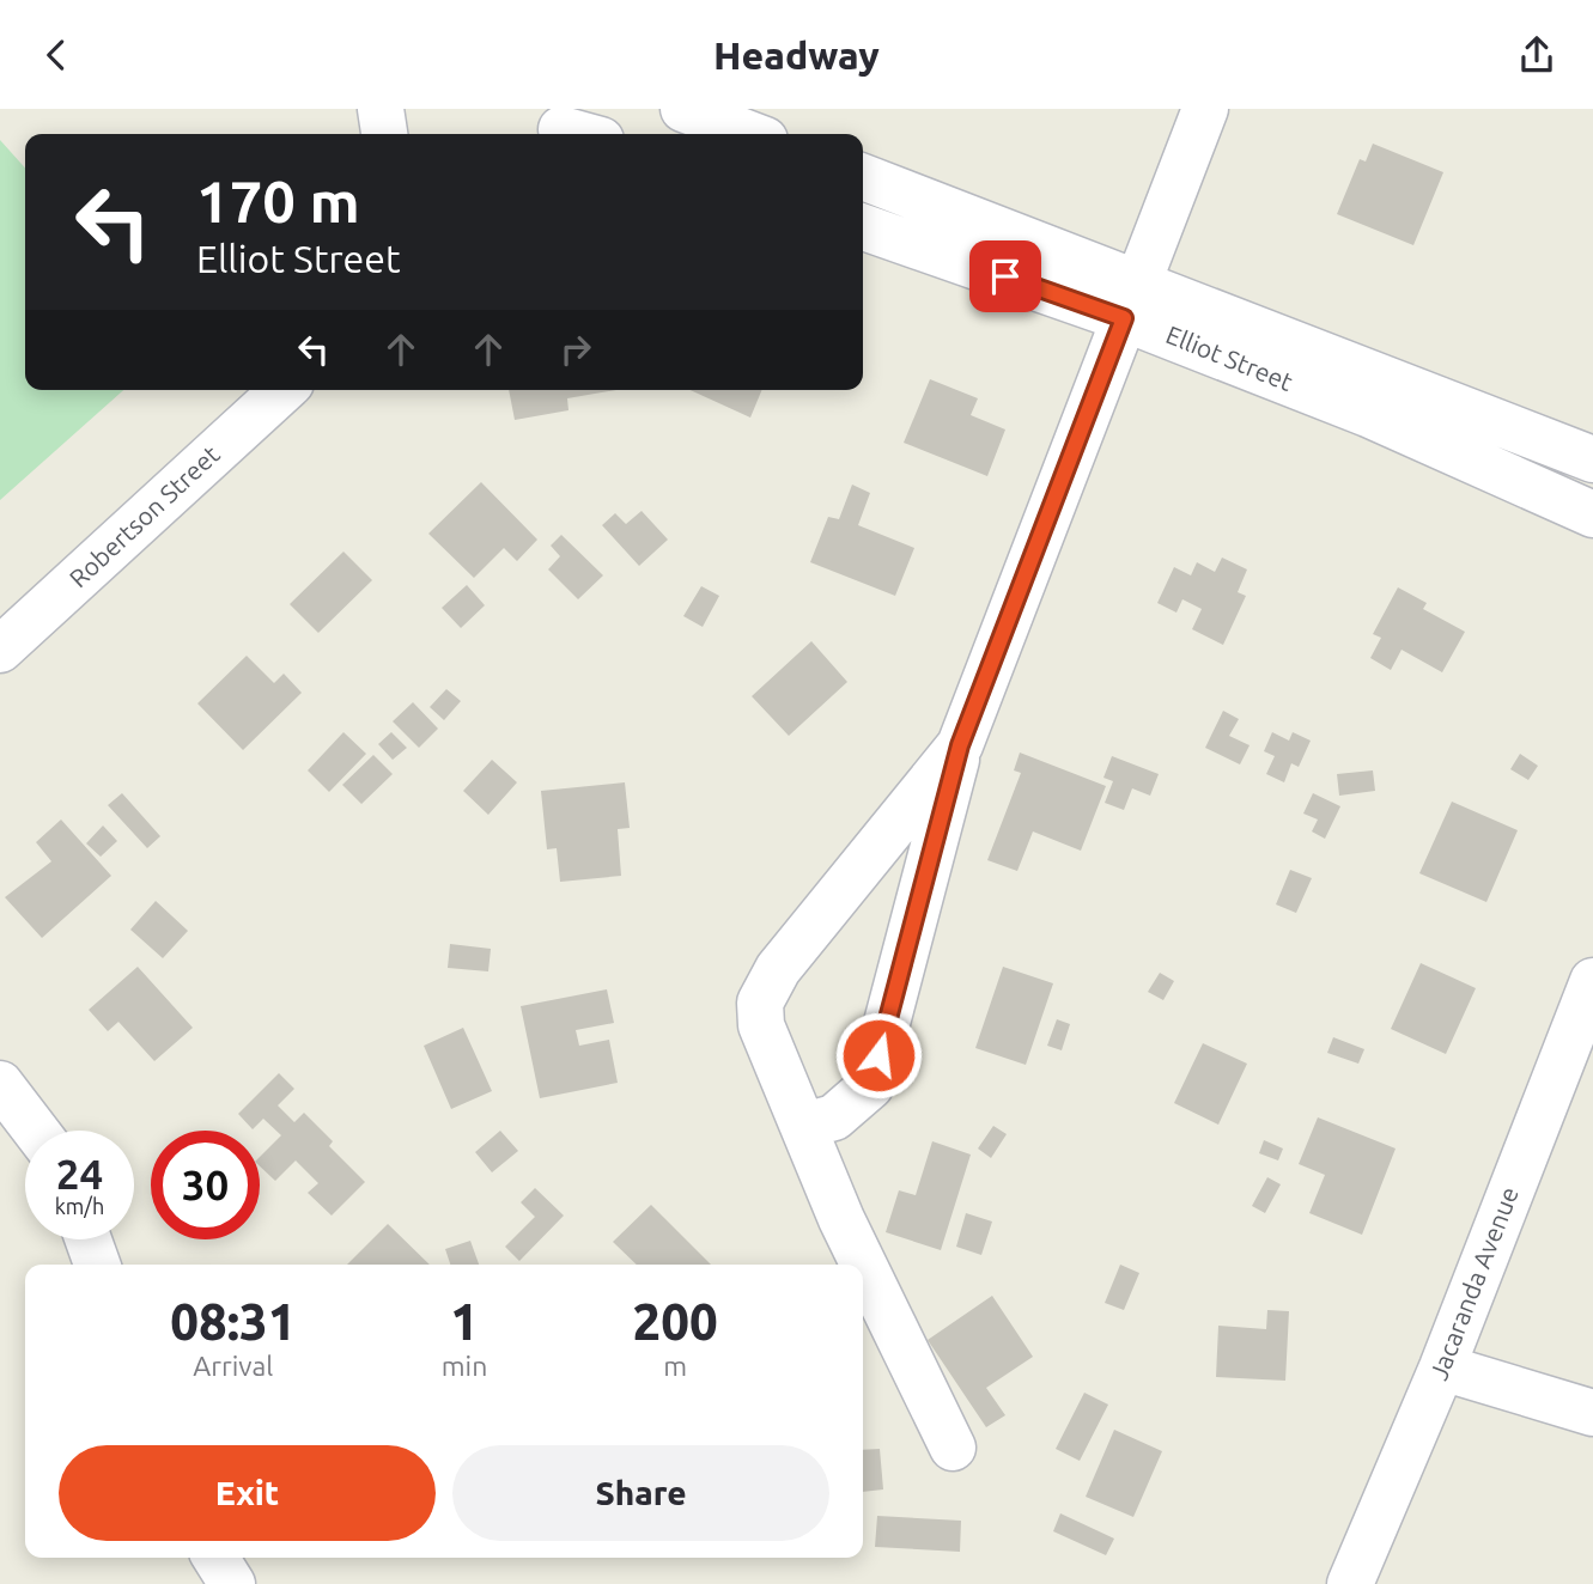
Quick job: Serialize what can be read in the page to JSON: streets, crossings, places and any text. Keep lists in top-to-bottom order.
{
  "streets": {
    "street": ["Elliot Street", "Robertson Street", "Jacaranda Avenue"]
  },
  "page": {
    "header": "Headway",
    "turn": ["170 m", "Elliot Street"],
    "speed": "24 km/h",
    "limit": "30",
    "eta": [
      "08:31",
      "Arrival",
      "1",
      "min",
      "200",
      "m"
    ],
    "buttons": ["Exit", "Share"]
  }
}
